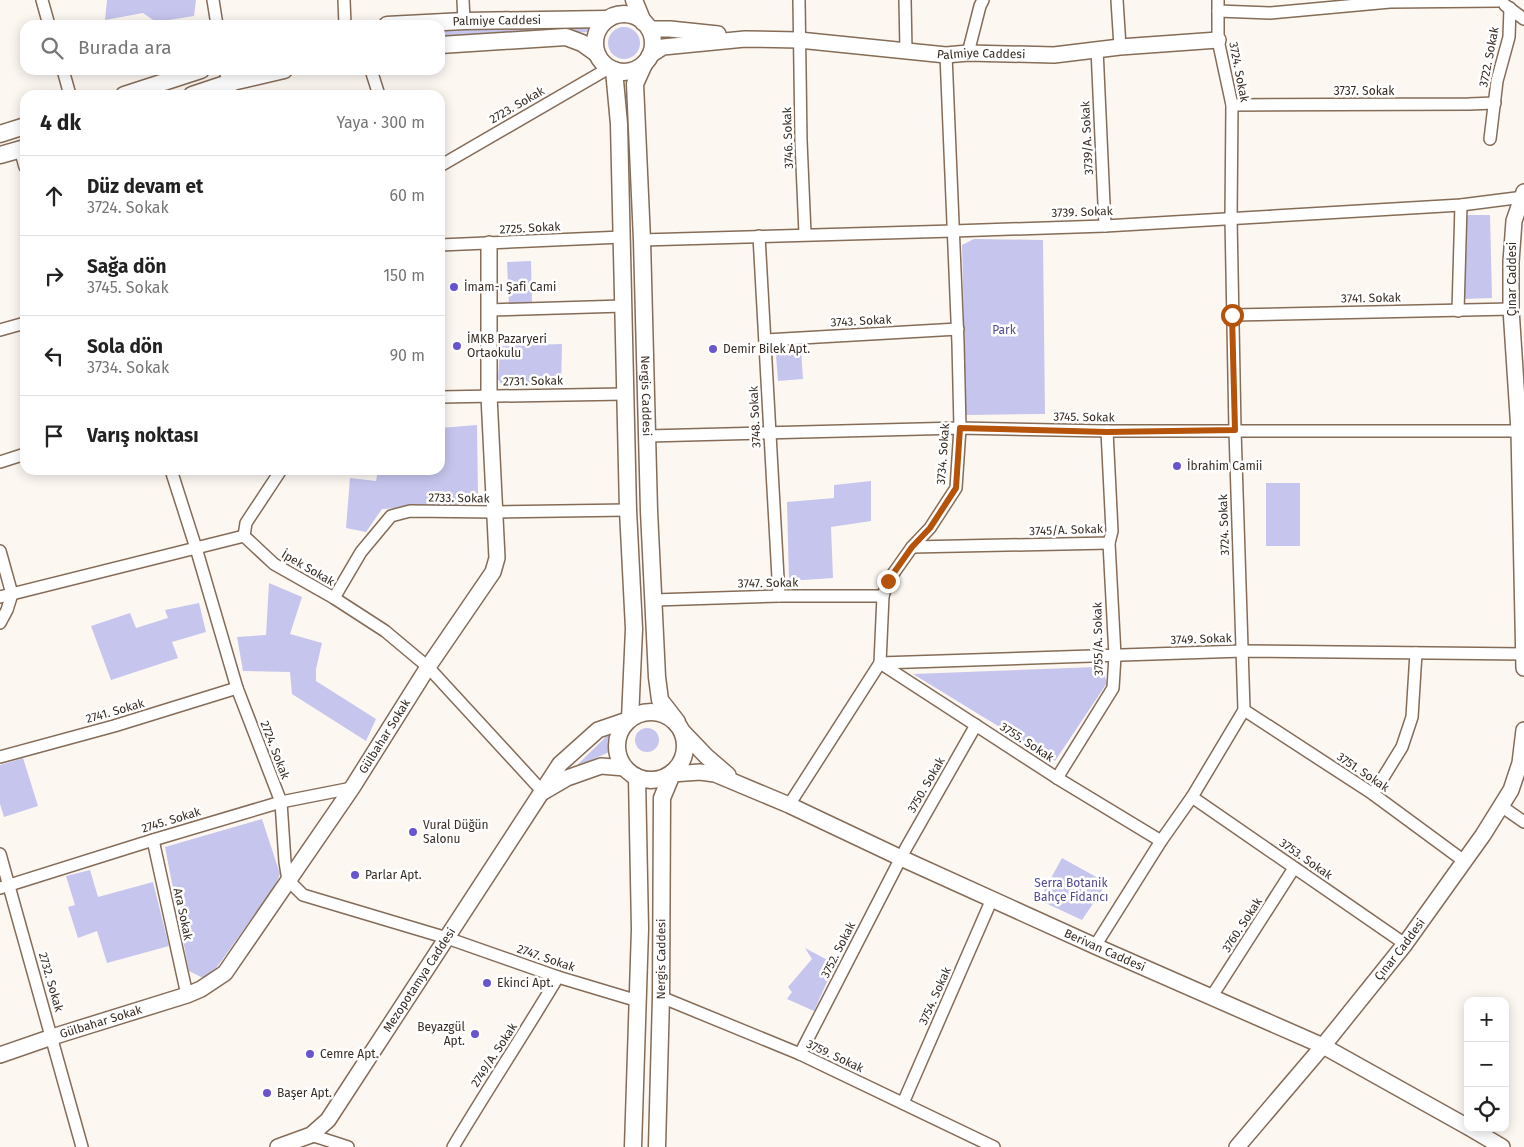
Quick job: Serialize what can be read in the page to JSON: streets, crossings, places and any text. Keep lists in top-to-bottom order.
{
  "streets": {
    "main road": ["Palmiye Caddesi", "Nergis Caddesi"],
    "street": [
      "3722. Sokak",
      "3724. Sokak",
      "3737. Sokak",
      "2723. Sokak",
      "3746. Sokak",
      "3739/A. Sokak",
      "3739. Sokak",
      "2725. Sokak",
      "Çınar Caddesi",
      "3741. Sokak",
      "3743. Sokak",
      "2731. Sokak",
      "3748. Sokak",
      "3745. Sokak",
      "3734. Sokak",
      "2733. Sokak",
      "3745/A. Sokak",
      "İpek Sokak",
      "3747. Sokak",
      "3755/A. Sokak",
      "3749. Sokak",
      "2741. Sokak",
      "Gülbahar Sokak",
      "3755. Sokak",
      "2724. Sokak",
      "3751. Sokak",
      "3750. Sokak",
      "2745. Sokak",
      "3753. Sokak",
      "Ara Sokak",
      "3760. Sokak",
      "3752. Sokak",
      "Berivan Caddesi",
      "2747. Sokak",
      "Mezopotamya Caddesi",
      "2732. Sokak",
      "3754. Sokak",
      "2749/A. Sokak",
      "3759. Sokak"
    ]
  },
  "crossings": [
    ["Palmiye Caddesi", "3724. Sokak"],
    ["Palmiye Caddesi", "2723. Sokak"],
    ["Palmiye Caddesi", "3746. Sokak"],
    ["Palmiye Caddesi", "3739/A. Sokak"],
    ["Palmiye Caddesi", "Nergis Caddesi"],
    ["Palmiye Caddesi", "3734. Sokak"],
    ["3722. Sokak", "3737. Sokak"],
    ["3724. Sokak", "3737. Sokak"],
    ["3724. Sokak", "3739. Sokak"],
    ["3724. Sokak", "3741. Sokak"],
    ["3724. Sokak", "3745. Sokak"],
    ["3724. Sokak", "3749. Sokak"],
    ["3724. Sokak", "3751. Sokak"],
    ["2723. Sokak", "Nergis Caddesi"],
    ["3746. Sokak", "3739. Sokak"],
    ["3739/A. Sokak", "3739. Sokak"],
    ["3739. Sokak", "Çınar Caddesi"],
    ["3739. Sokak", "Nergis Caddesi"],
    ["3739. Sokak", "3748. Sokak"],
    ["3739. Sokak", "3734. Sokak"],
    ["2725. Sokak", "Nergis Caddesi"],
    ["2725. Sokak", "Gülbahar Sokak"],
    ["Çınar Caddesi", "3741. Sokak"],
    ["Çınar Caddesi", "3745. Sokak"],
    ["Çınar Caddesi", "3749. Sokak"],
    ["Çınar Caddesi", "3751. Sokak"],
    ["Çınar Caddesi", "3753. Sokak"],
    ["Çınar Caddesi", "Berivan Caddesi"],
    ["3743. Sokak", "3748. Sokak"],
    ["3743. Sokak", "3734. Sokak"],
    ["2731. Sokak", "Nergis Caddesi"],
    ["2731. Sokak", "Gülbahar Sokak"],
    ["Nergis Caddesi", "3745. Sokak"],
    ["Nergis Caddesi", "2733. Sokak"],
    ["Nergis Caddesi", "3747. Sokak"],
    ["Nergis Caddesi", "Berivan Caddesi"],
    ["Nergis Caddesi", "2747. Sokak"],
    ["Nergis Caddesi", "Mezopotamya Caddesi"],
    ["Nergis Caddesi", "3759. Sokak"],
    ["3748. Sokak", "3745. Sokak"],
    ["3748. Sokak", "3747. Sokak"],
    ["3745. Sokak", "3734. Sokak"],
    ["3745. Sokak", "3745/A. Sokak"],
    ["3734. Sokak", "3745/A. Sokak"],
    ["3734. Sokak", "3747. Sokak"],
    ["3734. Sokak", "3749. Sokak"],
    ["3734. Sokak", "3755. Sokak"],
    ["2733. Sokak", "İpek Sokak"],
    ["2733. Sokak", "Gülbahar Sokak"],
    ["3745/A. Sokak", "3755/A. Sokak"],
    ["İpek Sokak", "Gülbahar Sokak"],
    ["İpek Sokak", "Mezopotamya Caddesi"],
    ["3755/A. Sokak", "3749. Sokak"],
    ["3755/A. Sokak", "3755. Sokak"],
    ["3749. Sokak", "3755. Sokak"],
    ["2741. Sokak", "2724. Sokak"],
    ["Gülbahar Sokak", "2724. Sokak"],
    ["Gülbahar Sokak", "2745. Sokak"],
    ["Gülbahar Sokak", "Ara Sokak"],
    ["Gülbahar Sokak", "2732. Sokak"],
    ["3755. Sokak", "3750. Sokak"],
    ["2724. Sokak", "2745. Sokak"],
    ["3750. Sokak", "3752. Sokak"],
    ["3750. Sokak", "Berivan Caddesi"],
    ["2745. Sokak", "Ara Sokak"],
    ["2745. Sokak", "2732. Sokak"],
    ["3753. Sokak", "3760. Sokak"],
    ["3760. Sokak", "Berivan Caddesi"],
    ["3752. Sokak", "Berivan Caddesi"],
    ["3752. Sokak", "3759. Sokak"],
    ["Berivan Caddesi", "Mezopotamya Caddesi"],
    ["Berivan Caddesi", "3754. Sokak"],
    ["2747. Sokak", "Mezopotamya Caddesi"],
    ["2747. Sokak", "2749/A. Sokak"],
    ["3754. Sokak", "3759. Sokak"]
  ],
  "parks": ["Park", "Serra Botanik Bahçe Fidancı"],
  "places": [
    "İmam-ı Şafi Cami",
    "İMKB Pazaryeri Ortaokulu",
    "Demir Bilek Apt.",
    "İbrahim Camii",
    "Vural Düğün Salonu",
    "Parlar Apt.",
    "Ekinci Apt.",
    "Beyazgül Apt.",
    "Cemre Apt.",
    "Başer Apt."
  ],
  "page": {
    "search": "Burada ara",
    "heading": ["4 dk", "Yaya · 300 m"],
    "list": [
      ["Düz devam et", "3724. Sokak", "60 m"],
      ["Sağa dön", "3745. Sokak", "150 m"],
      ["Sola dön", "3734. Sokak", "90 m"],
      "Varış noktası"
    ],
    "map_buttons": ["+", "−"]
  }
}
